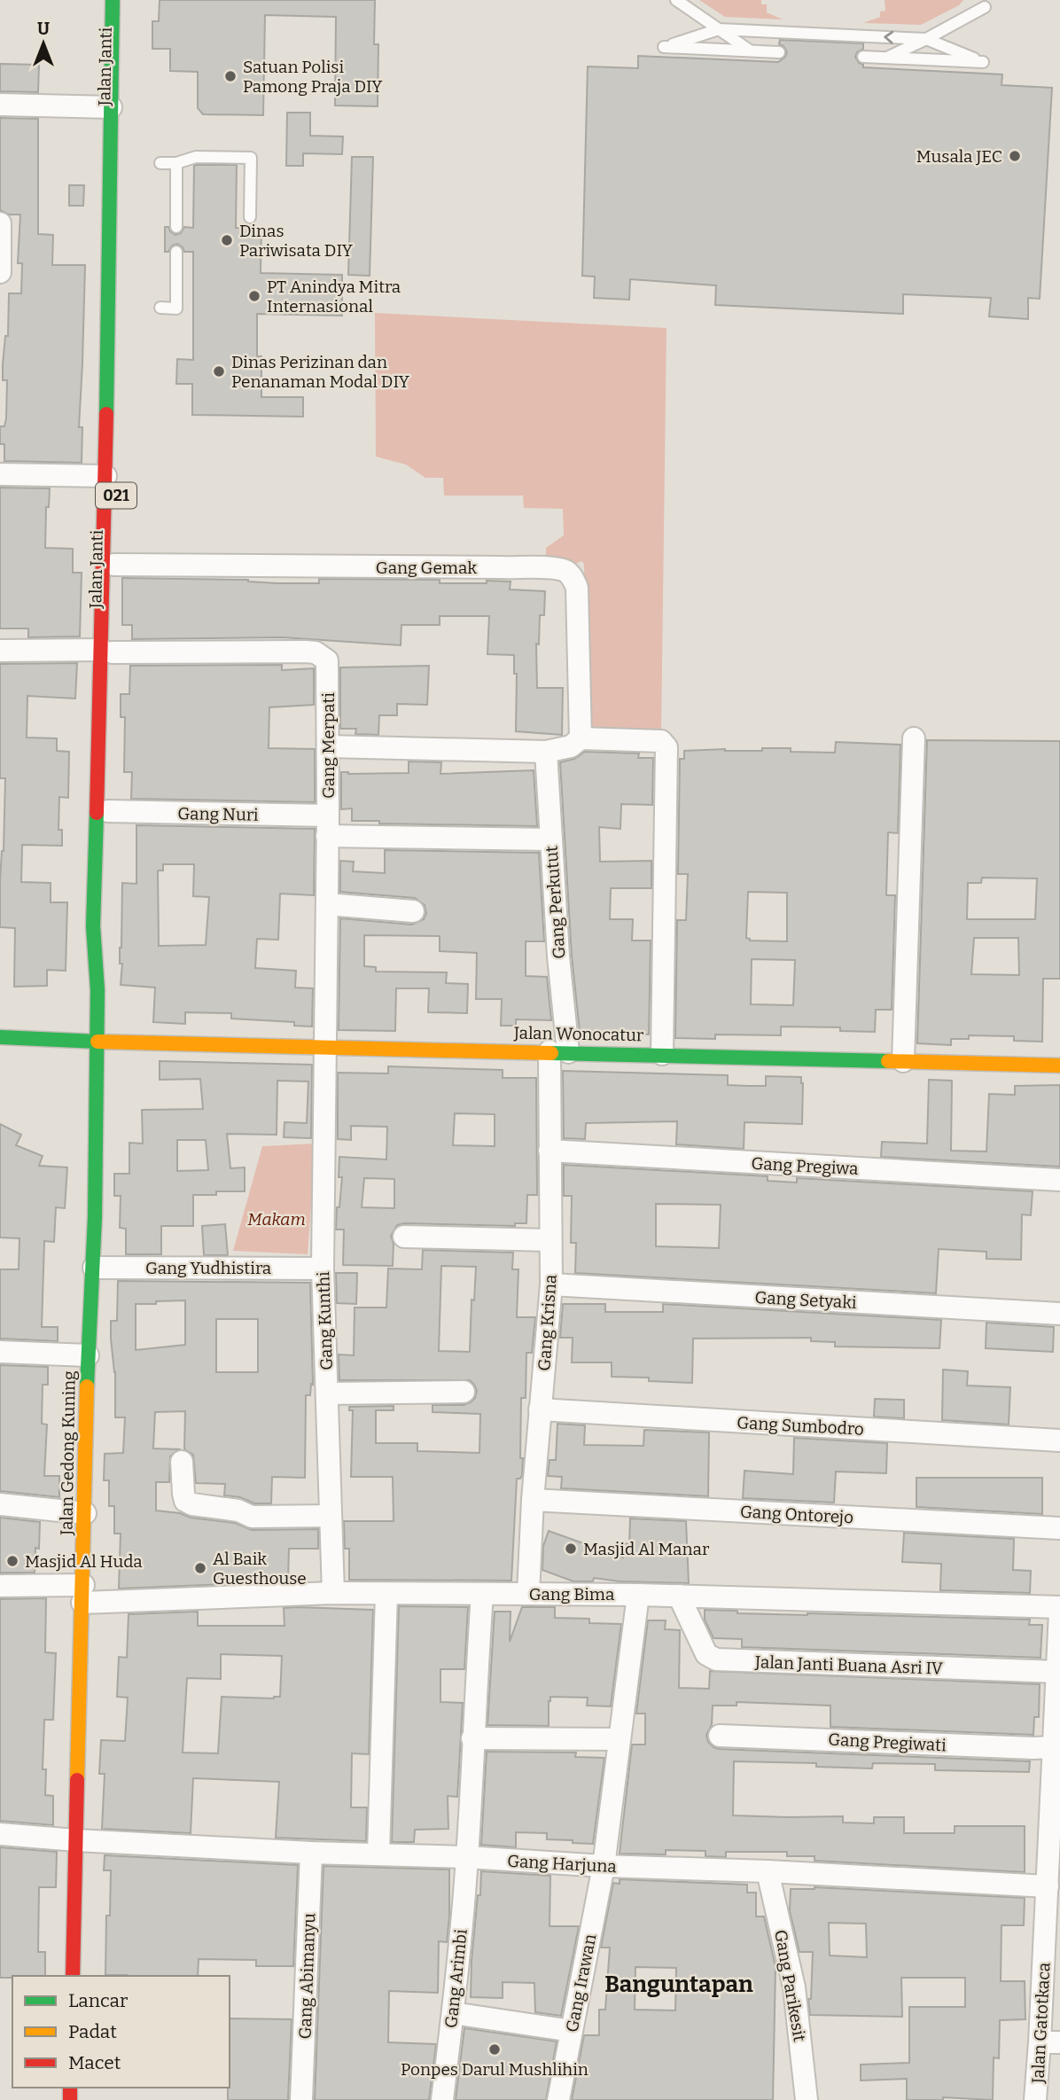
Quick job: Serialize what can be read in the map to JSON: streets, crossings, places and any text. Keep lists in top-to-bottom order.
{
  "streets": {
    "main road": [
      "Jalan Janti",
      "021",
      "Jalan Wonocatur",
      "Jalan Gedong Kuning"
    ],
    "street": [
      "Gang Gemak",
      "Gang Merpati",
      "Gang Nuri",
      "Gang Perkutut",
      "Gang Pregiwa",
      "Gang Yudhistira",
      "Gang Setyaki",
      "Gang Kunthi",
      "Gang Krisna",
      "Gang Sumbodro",
      "Gang Ontorejo",
      "Gang Bima",
      "Jalan Janti Buana Asri IV",
      "Gang Pregiwati",
      "Gang Harjuna",
      "Gang Abimanyu",
      "Gang Arimbi",
      "Gang Irawan",
      "Gang Parikesit",
      "Jalan Gatotkaca"
    ]
  },
  "crossings": [
    ["Jalan Janti", "Gang Gemak"],
    ["Jalan Janti", "Gang Merpati"],
    ["Jalan Janti", "Gang Nuri"],
    ["Jalan Janti", "Jalan Wonocatur"],
    ["Jalan Janti", "Jalan Gedong Kuning"],
    ["Gang Merpati", "Gang Nuri"],
    ["Gang Merpati", "Jalan Wonocatur"],
    ["Gang Merpati", "Gang Kunthi"],
    ["Gang Nuri", "Gang Perkutut"],
    ["Gang Perkutut", "Jalan Wonocatur"],
    ["Gang Perkutut", "Gang Krisna"],
    ["Jalan Wonocatur", "Gang Kunthi"],
    ["Jalan Wonocatur", "Gang Krisna"],
    ["Jalan Wonocatur", "Jalan Gedong Kuning"],
    ["Gang Pregiwa", "Gang Krisna"],
    ["Gang Yudhistira", "Gang Kunthi"],
    ["Gang Yudhistira", "Jalan Gedong Kuning"],
    ["Gang Setyaki", "Gang Krisna"],
    ["Gang Kunthi", "Gang Bima"],
    ["Gang Krisna", "Gang Sumbodro"],
    ["Gang Krisna", "Gang Ontorejo"],
    ["Gang Krisna", "Gang Bima"],
    ["Jalan Gedong Kuning", "Gang Bima"],
    ["Jalan Gedong Kuning", "Gang Harjuna"],
    ["Gang Bima", "Jalan Janti Buana Asri IV"],
    ["Gang Bima", "Gang Arimbi"],
    ["Gang Bima", "Gang Irawan"],
    ["Gang Bima", "Jalan Gatotkaca"],
    ["Jalan Janti Buana Asri IV", "Jalan Gatotkaca"],
    ["Gang Pregiwati", "Jalan Gatotkaca"],
    ["Gang Harjuna", "Gang Abimanyu"],
    ["Gang Harjuna", "Gang Arimbi"],
    ["Gang Harjuna", "Gang Irawan"],
    ["Gang Harjuna", "Gang Parikesit"],
    ["Gang Harjuna", "Jalan Gatotkaca"]
  ],
  "districts": ["Banguntapan"],
  "parks": ["Makam"],
  "places": [
    "Satuan Polisi Pamong Praja DIY",
    "Musala JEC",
    "Dinas Pariwisata DIY",
    "PT Anindya Mitra Internasional",
    "Dinas Perizinan dan Penanaman Modal DIY",
    "Masjid Al Manar",
    "Masjid Al Huda",
    "Al Baik Guesthouse",
    "Ponpes Darul Mushlihin"
  ],
  "legend": ["Lancar", "Padat", "Macet"],
  "north": "top"
}
